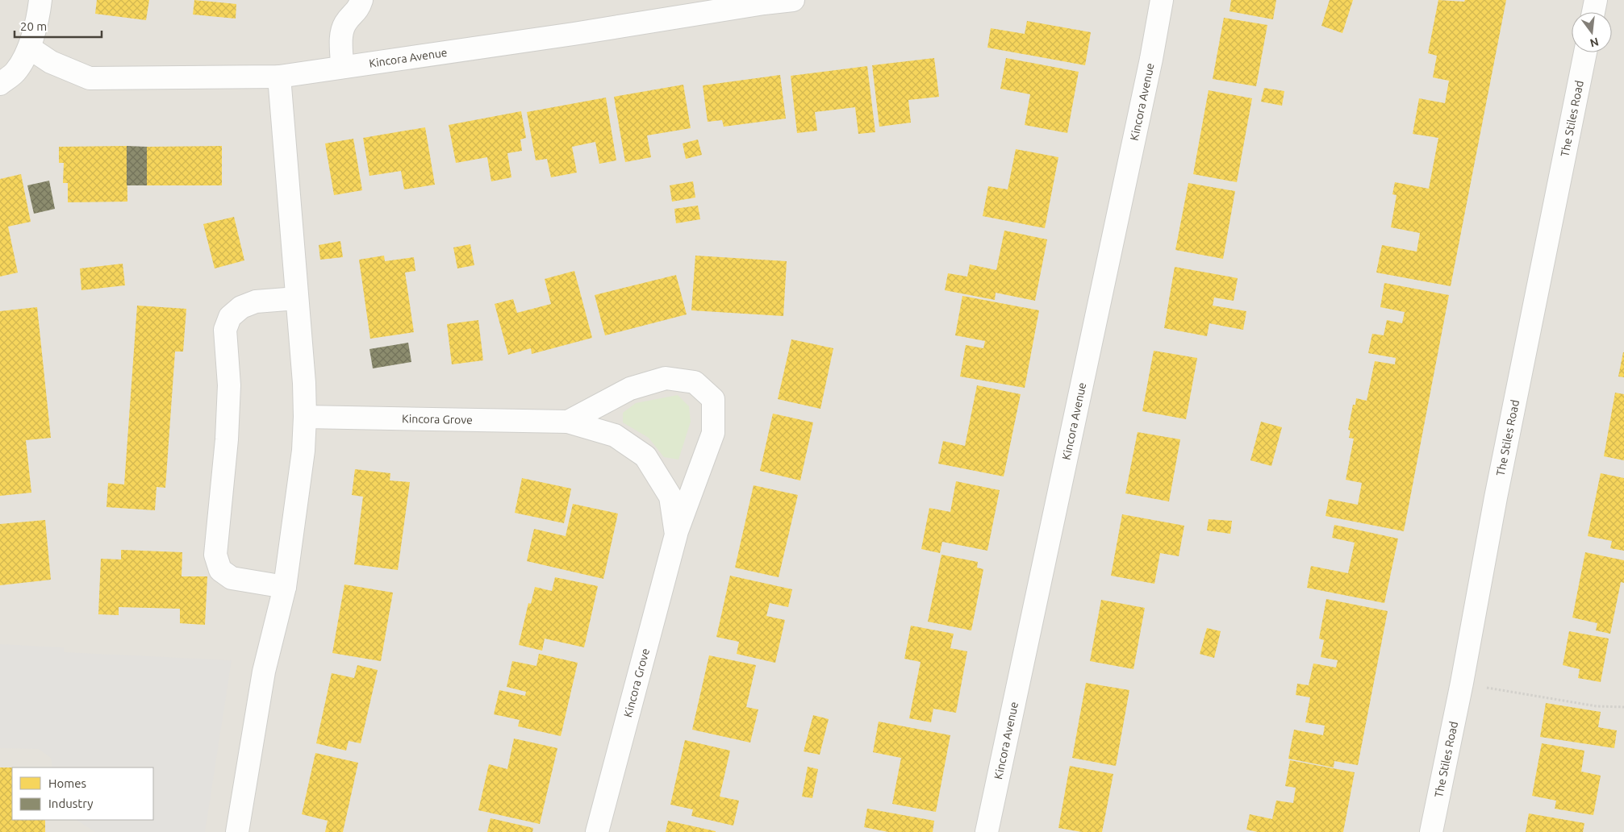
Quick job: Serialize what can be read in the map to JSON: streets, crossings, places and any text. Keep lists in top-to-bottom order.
{
  "streets": {
    "street": ["Kincora Avenue", "The Stiles Road", "Kincora Grove"]
  },
  "legend": ["Homes", "Industry"],
  "scale_bar": "20 m",
  "north": "bottom"
}
